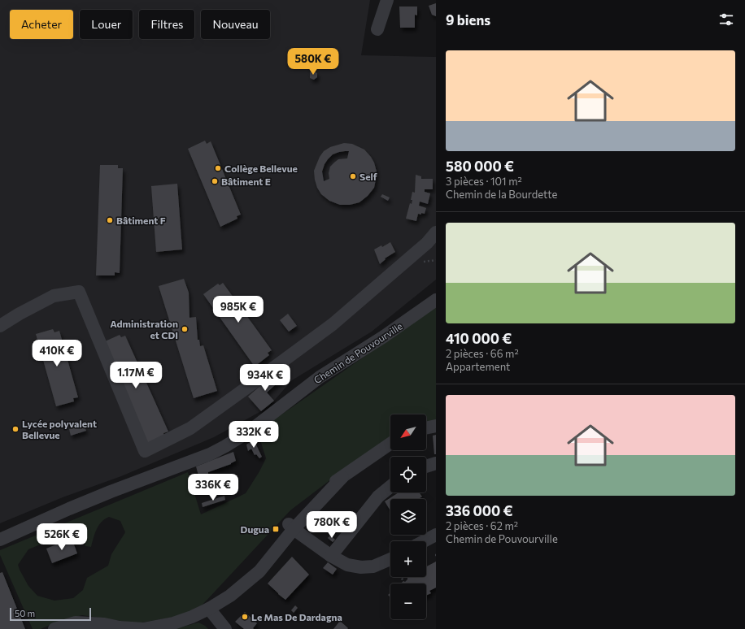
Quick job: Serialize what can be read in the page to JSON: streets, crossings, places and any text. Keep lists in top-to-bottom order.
{
  "streets": {
    "street": ["Chemin de Pouvourville"]
  },
  "places": {
    "other": [
      "Collège Bellevue",
      "Self",
      "Bâtiment E",
      "Bâtiment F",
      "Administration et CDI",
      "Lycée polyvalent Bellevue",
      "Le Mas De Dardagna"
    ],
    "transit": ["Dugua"]
  },
  "scale_bar": "50 m",
  "north": "bottom left",
  "page": {
    "heading": "9 biens",
    "chip": [
      "Acheter",
      "Louer",
      "Filtres",
      "Nouveau"
    ],
    "list": [
      {
        "name": "580 000 €",
        "note": "3 pièces · 101 m² · Chemin de la Bourdette"
      },
      {
        "name": "410 000 €",
        "note": "2 pièces · 66 m² · Appartement"
      },
      {
        "name": "336 000 €",
        "note": "2 pièces · 62 m² · Chemin de Pouvourville"
      }
    ],
    "price": [
      "580K €",
      "985K €",
      "410K €",
      "1.17M €",
      "934K €",
      "332K €",
      "336K €",
      "780K €",
      "526K €"
    ],
    "map_buttons": ["+", "−"],
    "scale": "50 m"
  }
}
